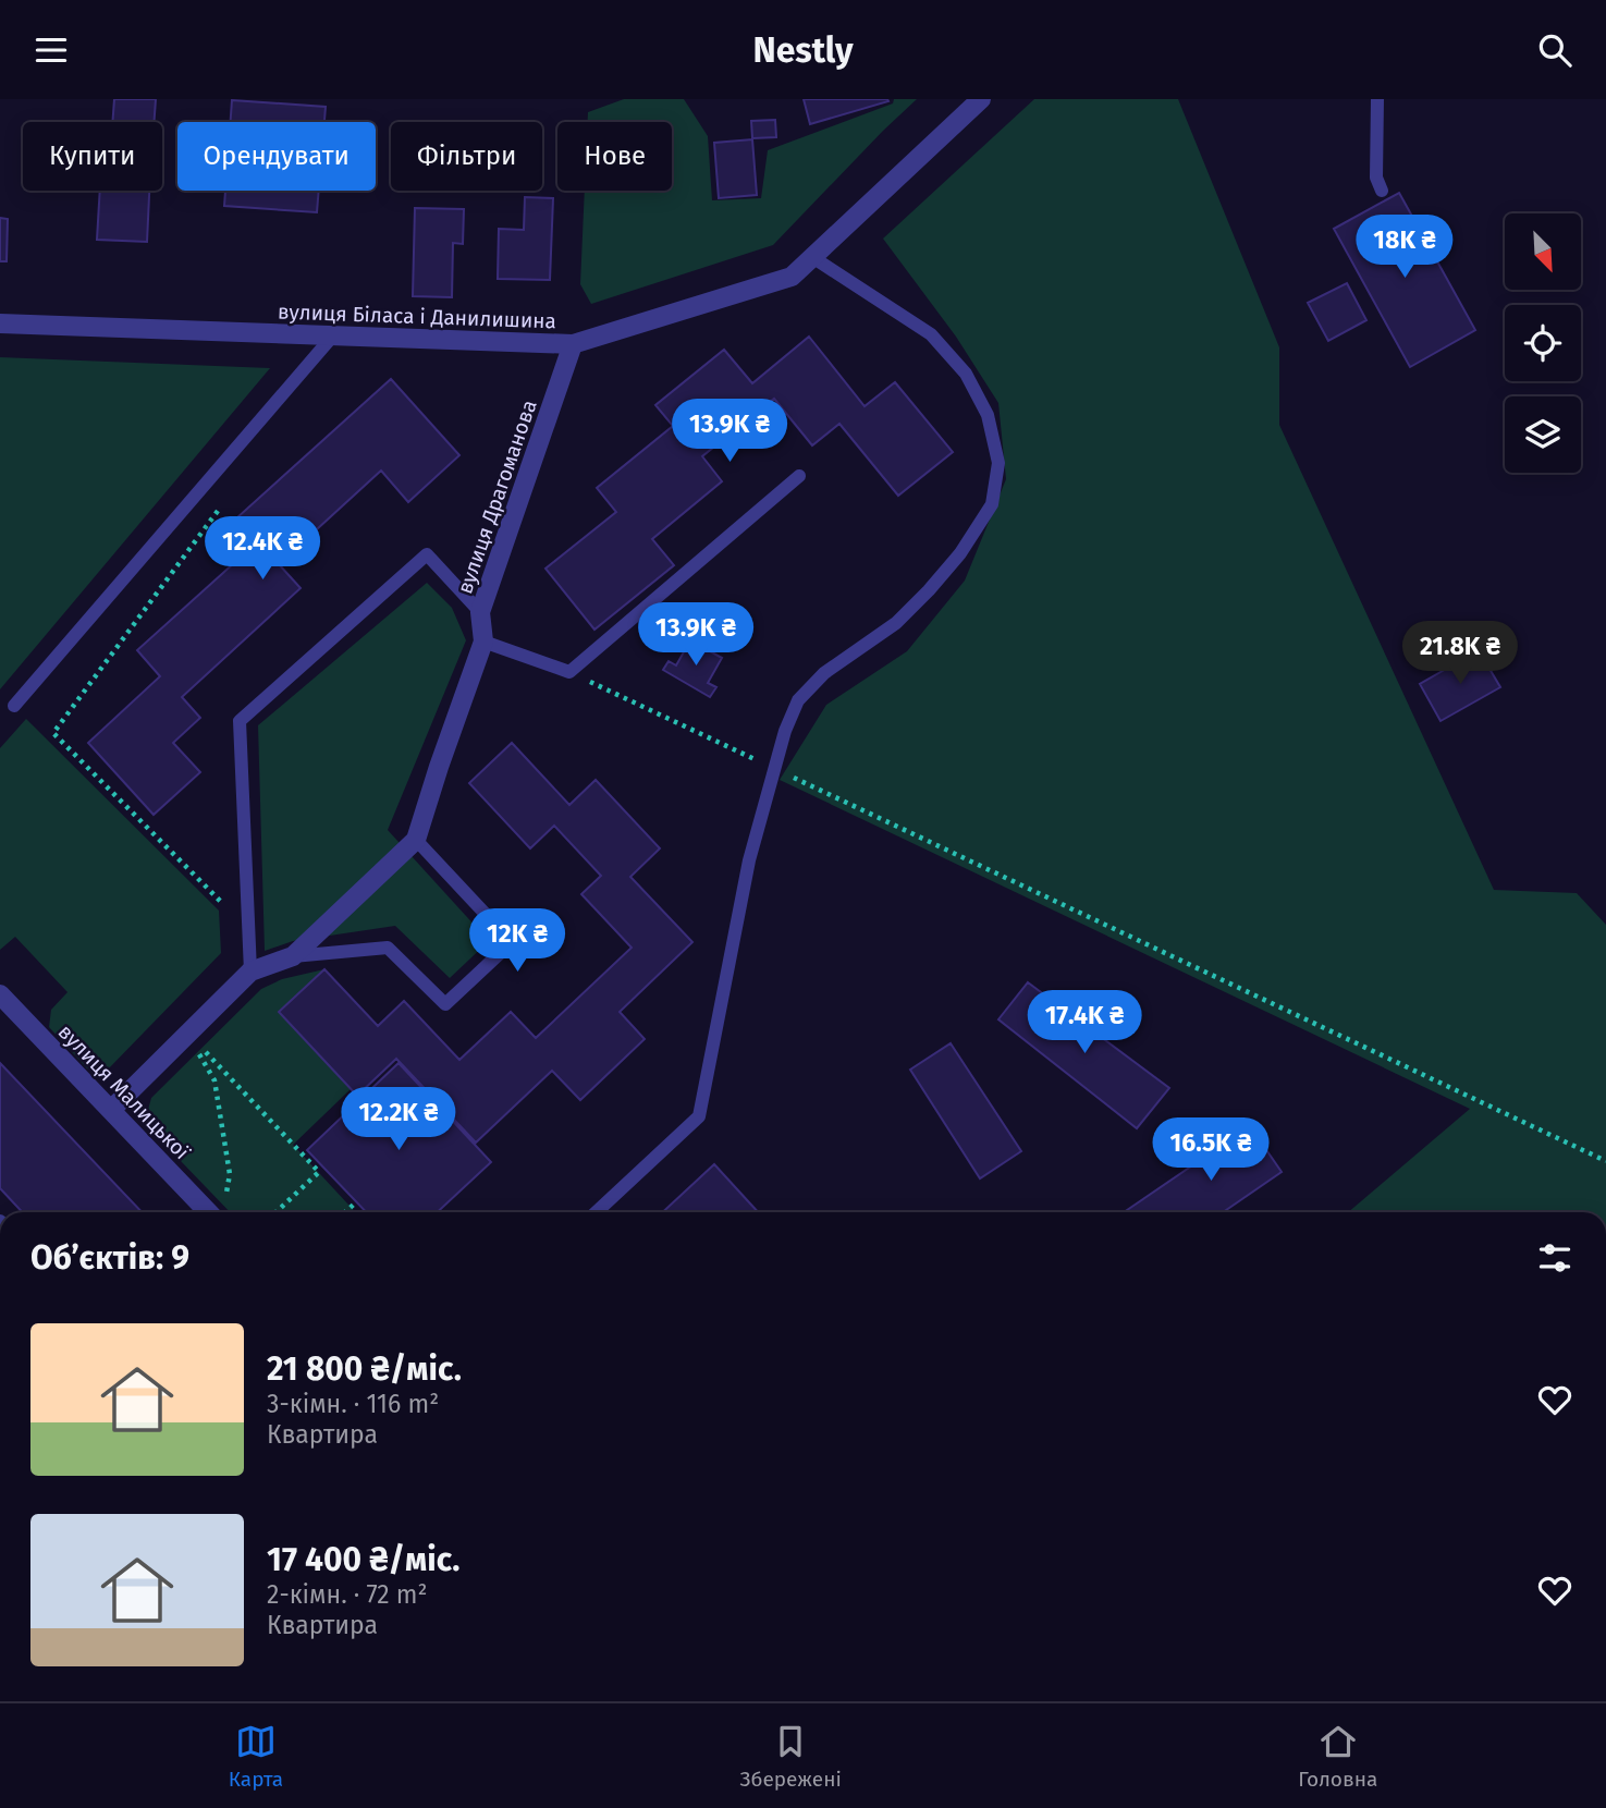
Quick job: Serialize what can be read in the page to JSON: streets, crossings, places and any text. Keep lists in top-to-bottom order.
{
  "streets": {
    "street": ["вулиця Біласа і Данилишина", "вулиця Драгоманова", "вулиця Малицької"]
  },
  "crossings": [
    ["вулиця Біласа і Данилишина", "вулиця Драгоманова"],
    ["вулиця Драгоманова", "вулиця Малицької"]
  ],
  "north": "bottom right",
  "page": {
    "header": "Nestly",
    "chip": [
      "Купити",
      "Орендувати",
      "Фільтри",
      "Нове"
    ],
    "price": [
      "18K ₴",
      "13.9K ₴",
      "12.4K ₴",
      "13.9K ₴",
      "21.8K ₴",
      "12K ₴",
      "17.4K ₴",
      "12.2K ₴",
      "16.5K ₴"
    ],
    "heading": "Об’єктів: 9",
    "list": [
      {
        "name": "21 800 ₴/міс.",
        "note": "3-кімн. · 116 m² · Квартира"
      },
      {
        "name": "17 400 ₴/міс.",
        "note": "2-кімн. · 72 m² · Квартира"
      }
    ],
    "tabs": ["Карта", "Збережені", "Головна"]
  }
}
